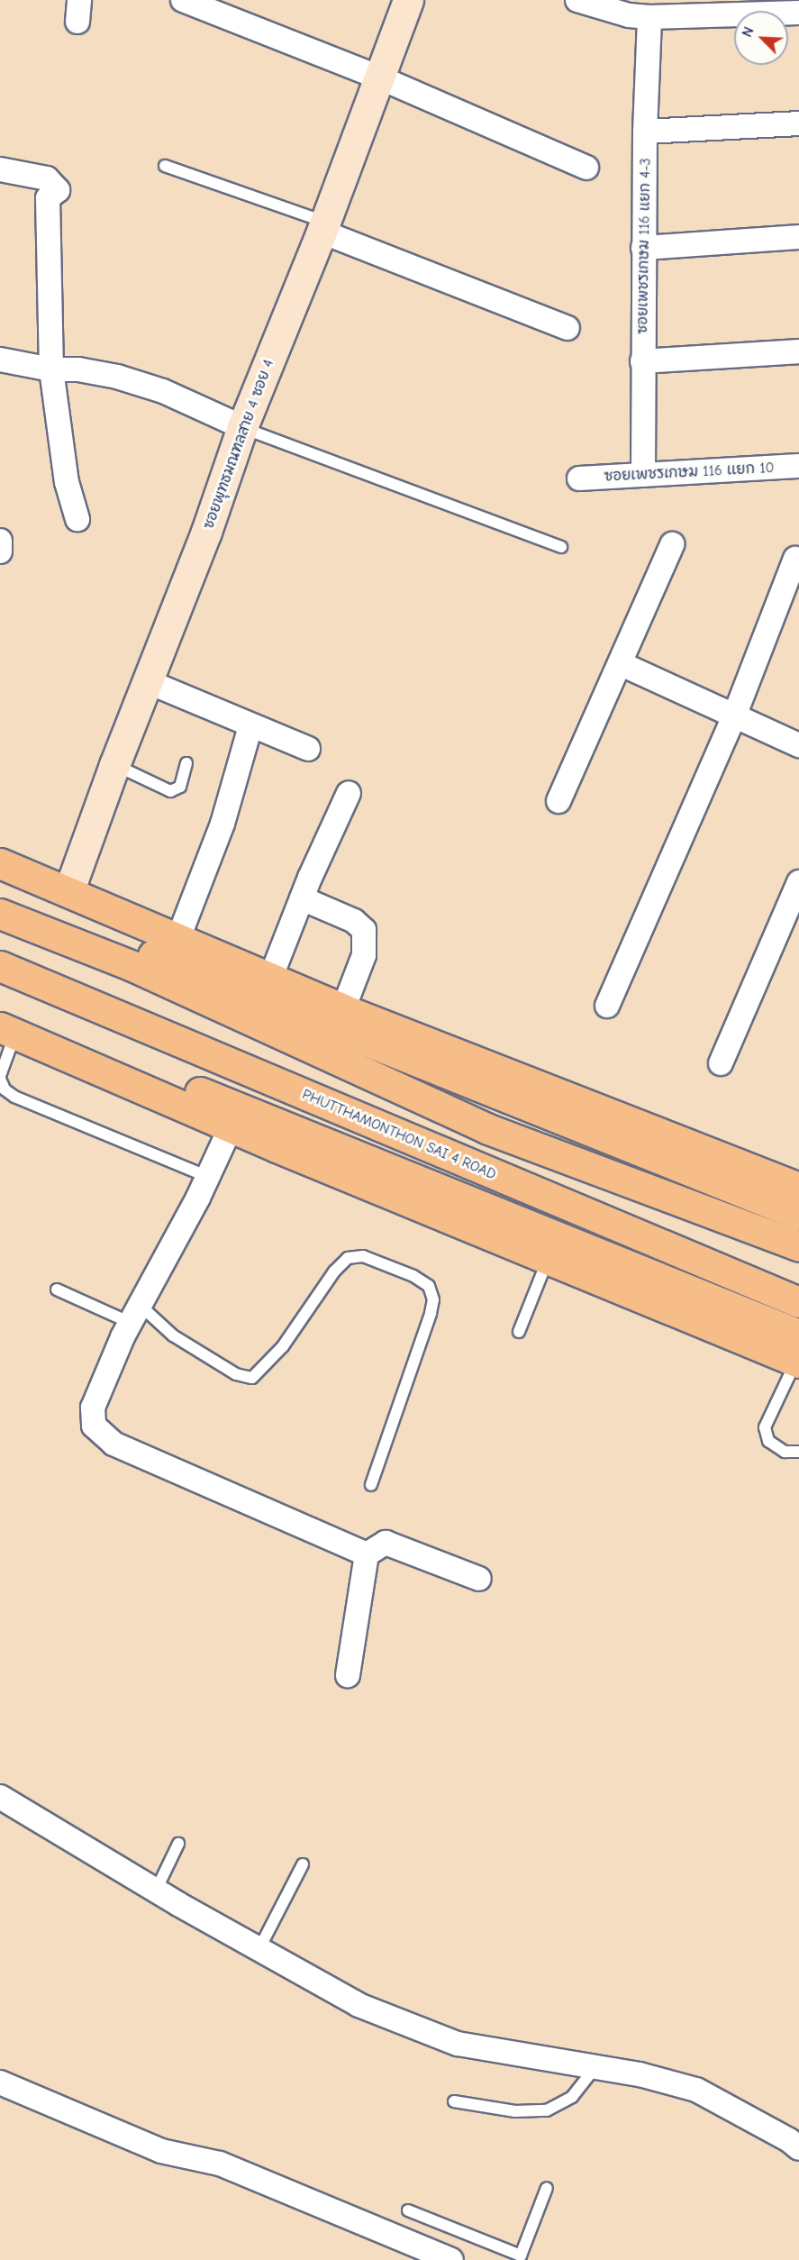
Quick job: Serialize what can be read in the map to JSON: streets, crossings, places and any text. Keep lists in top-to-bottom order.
{
  "streets": {
    "main road": ["PHUTTHAMONTHON SAI 4 ROAD"],
    "street": ["ซอยเพชรเกษม 116 แยก 4-3", "ซอยพุทธมณฑลสาย 4 ซอย 4", "ซอยเพชรเกษม 116 แยก 10"]
  },
  "crossings": [
    ["ซอยเพชรเกษม 116 แยก 4-3", "ซอยเพชรเกษม 116 แยก 10"]
  ],
  "north": "top left"
}
